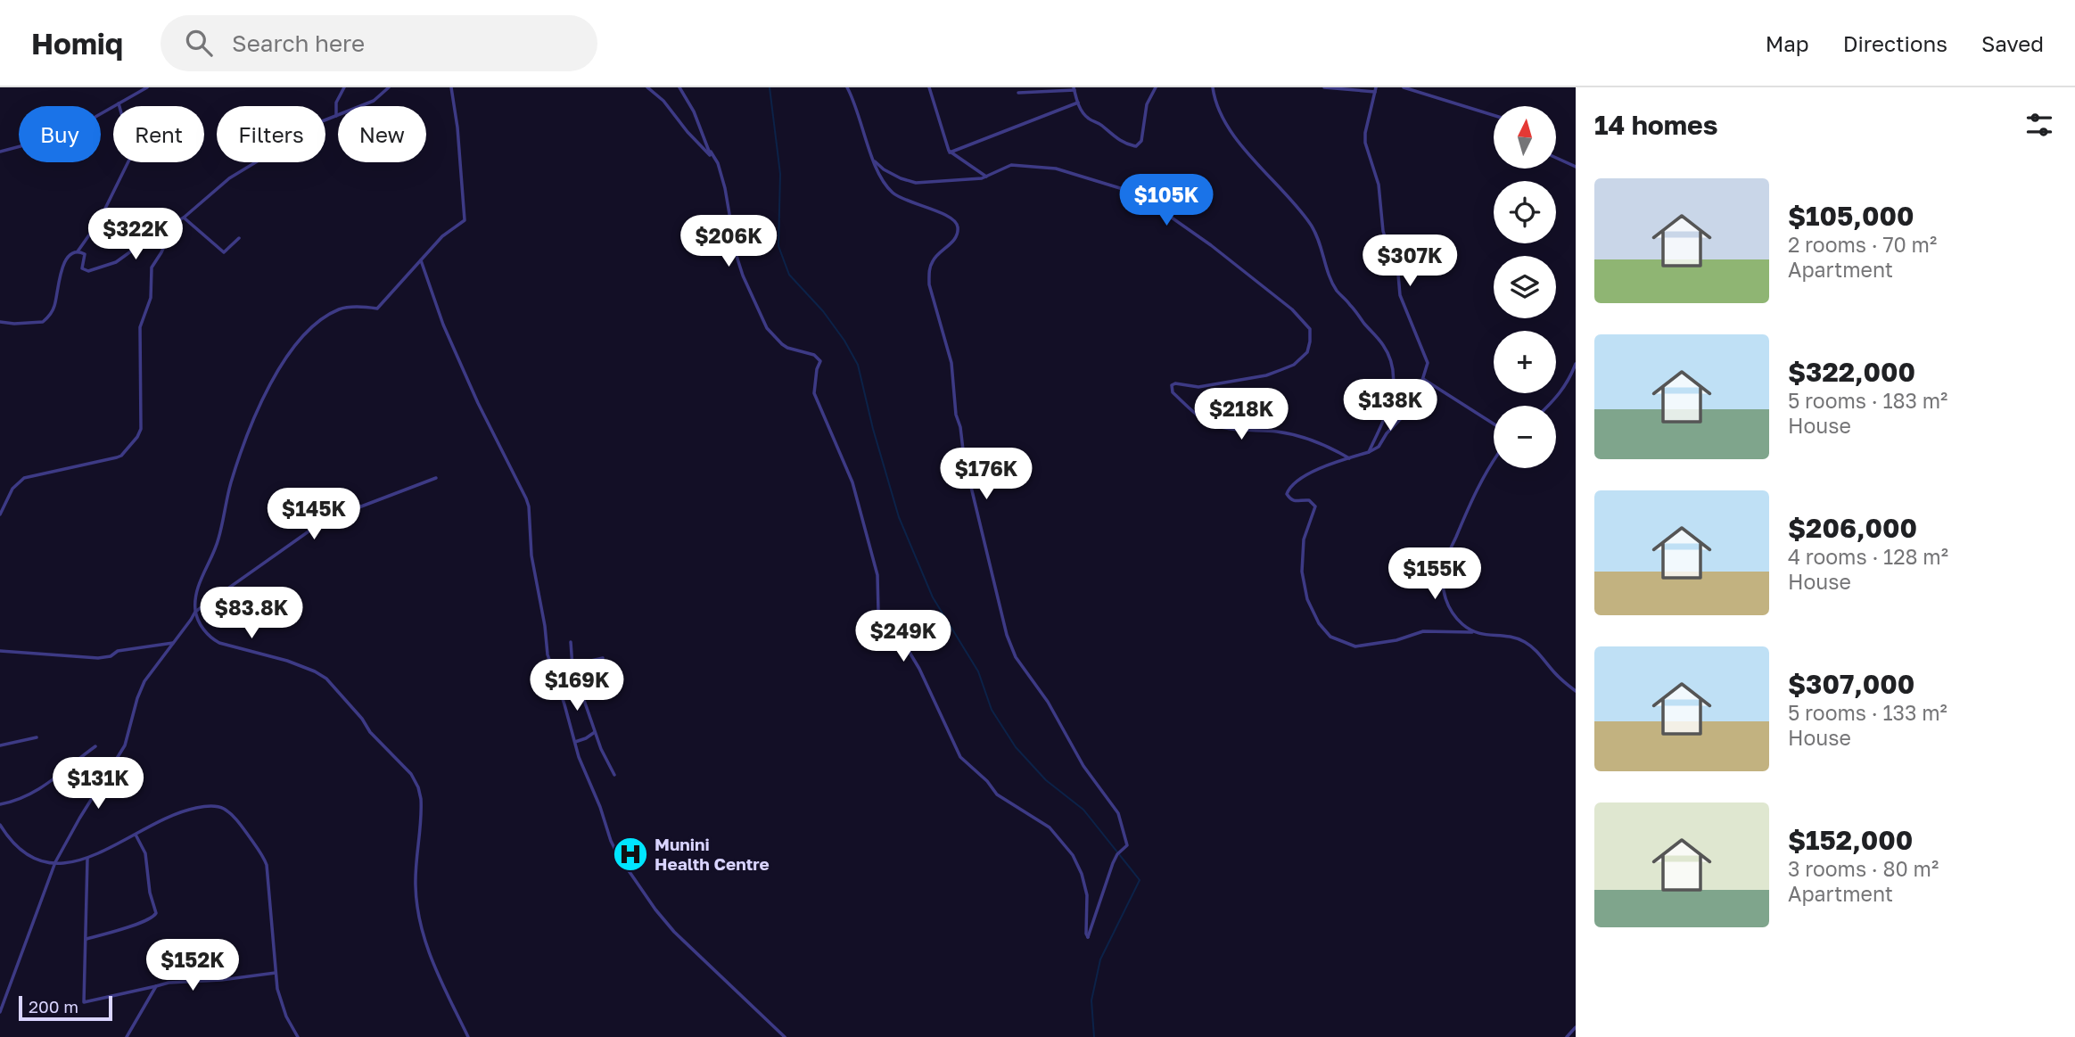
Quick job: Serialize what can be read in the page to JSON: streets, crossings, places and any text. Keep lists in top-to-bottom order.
{
  "places": {
    "hospital": ["Munini Health Centre"]
  },
  "scale_bar": "200 m",
  "north": "top",
  "page": {
    "header": "Homiq",
    "search": "Search here",
    "nav": ["Map", "Directions", "Saved"],
    "heading": "14 homes",
    "map_buttons": ["+", "−"],
    "chip": [
      "Buy",
      "Rent",
      "Filters",
      "New"
    ],
    "list": [
      {
        "name": "$105,000",
        "note": "2 rooms · 70 m² · Apartment"
      },
      {
        "name": "$322,000",
        "note": "5 rooms · 183 m² · House"
      },
      {
        "name": "$206,000",
        "note": "4 rooms · 128 m² · House"
      },
      {
        "name": "$307,000",
        "note": "5 rooms · 133 m² · House"
      },
      {
        "name": "$152,000",
        "note": "3 rooms · 80 m² · Apartment"
      }
    ],
    "price": [
      "$105K",
      "$322K",
      "$206K",
      "$307K",
      "$138K",
      "$218K",
      "$176K",
      "$145K",
      "$155K",
      "$83.8K",
      "$249K",
      "$169K",
      "$131K",
      "$152K"
    ],
    "scale": "200 m"
  }
}
